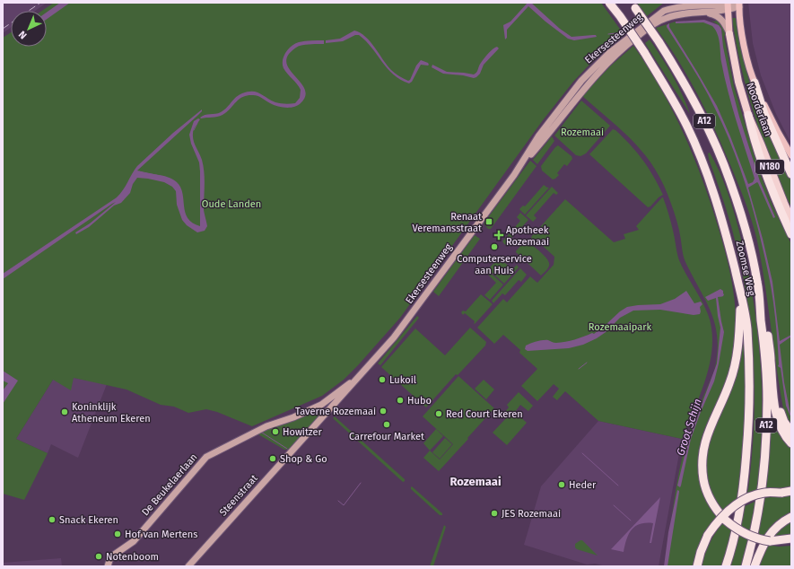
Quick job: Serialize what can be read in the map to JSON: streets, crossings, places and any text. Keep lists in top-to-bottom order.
{
  "streets": {
    "highway": [
      "Noorderlaan",
      "A12",
      "N180",
      "Zoomse Weg"
    ],
    "main road": ["Ekersesteenweg", "De Beukelaerlaan", "Steenstraat"]
  },
  "crossings": [
    ["Ekersesteenweg", "Noorderlaan"],
    ["Ekersesteenweg", "De Beukelaerlaan"],
    ["Ekersesteenweg", "Steenstraat"]
  ],
  "districts": ["Rozemaai"],
  "water": ["Groot Schijn"],
  "parks": ["Rozemaai", "Oude Landen", "Rozemaaipark"],
  "places": {
    "transit": ["Renaat Veremansstraat"],
    "health": ["Apotheek Rozemaai"],
    "other": [
      "Computerservice aan Huis",
      "Lukoil",
      "Hubo",
      "Taverne Rozemaai",
      "Koninklijk Atheneum Ekeren",
      "Red Court Ekeren",
      "Carrefour Market",
      "Howitzer",
      "Shop & Go",
      "Heder",
      "JES Rozemaai",
      "Snack Ekeren",
      "Hof van Mertens",
      "Notenboom"
    ]
  },
  "north": "bottom left"
}
